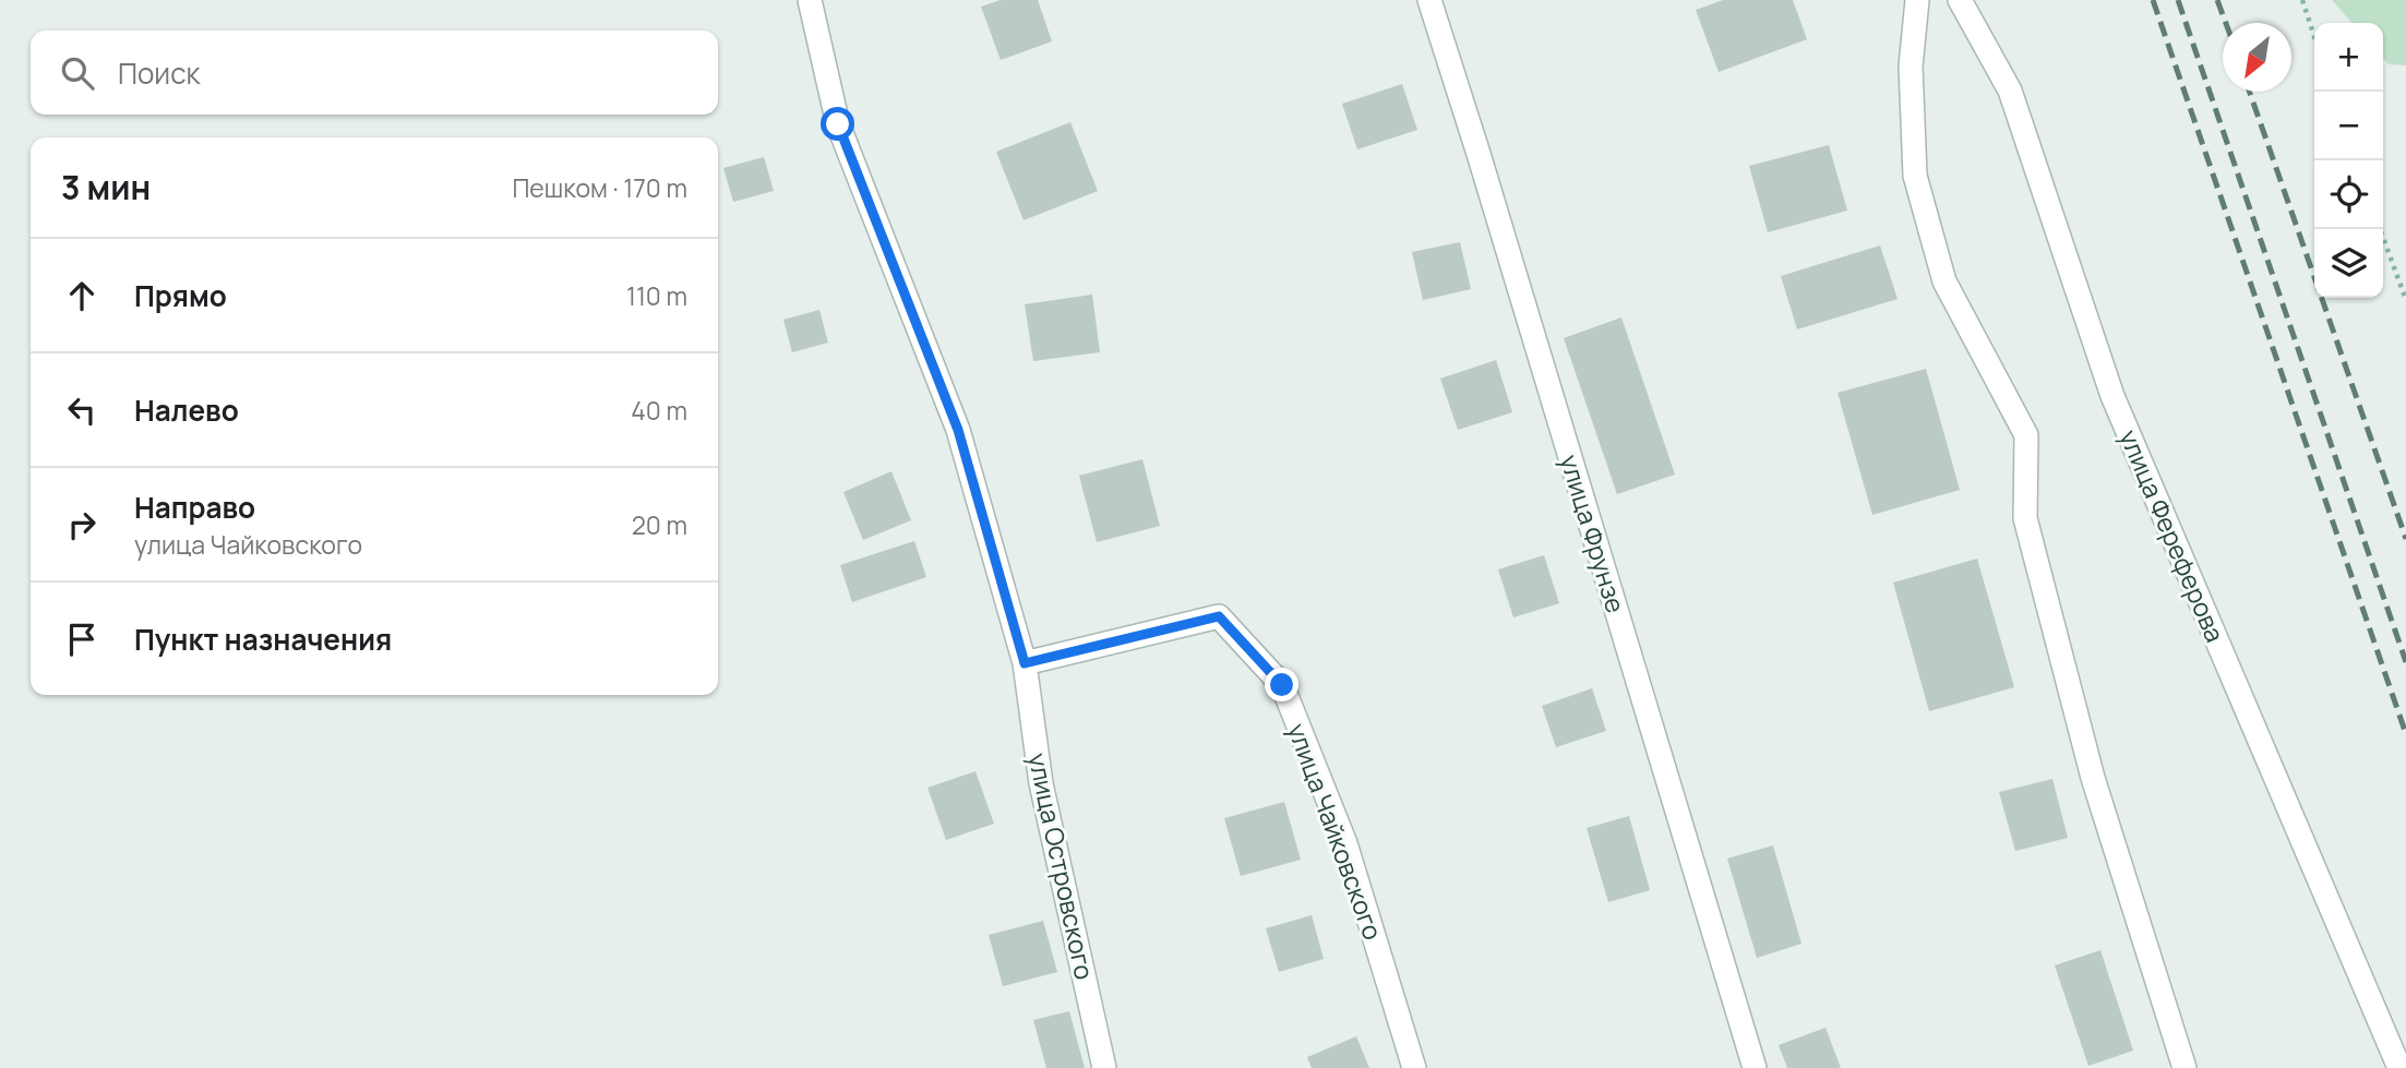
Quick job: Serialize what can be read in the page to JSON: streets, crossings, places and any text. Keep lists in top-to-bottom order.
{
  "streets": {
    "street": [
      "улица Фрунзе",
      "улица Фереферова",
      "улица Чайковского",
      "улица Островского"
    ]
  },
  "crossings": [
    ["улица Чайковского", "улица Островского"]
  ],
  "north": "bottom left",
  "page": {
    "map_buttons": ["+", "−"],
    "search": "Поиск",
    "heading": ["3 мин", "Пешком · 170 m"],
    "list": [
      ["Прямо", "110 m"],
      ["Налево", "40 m"],
      ["Направо", "улица Чайковского", "20 m"],
      "Пункт назначения"
    ]
  }
}
